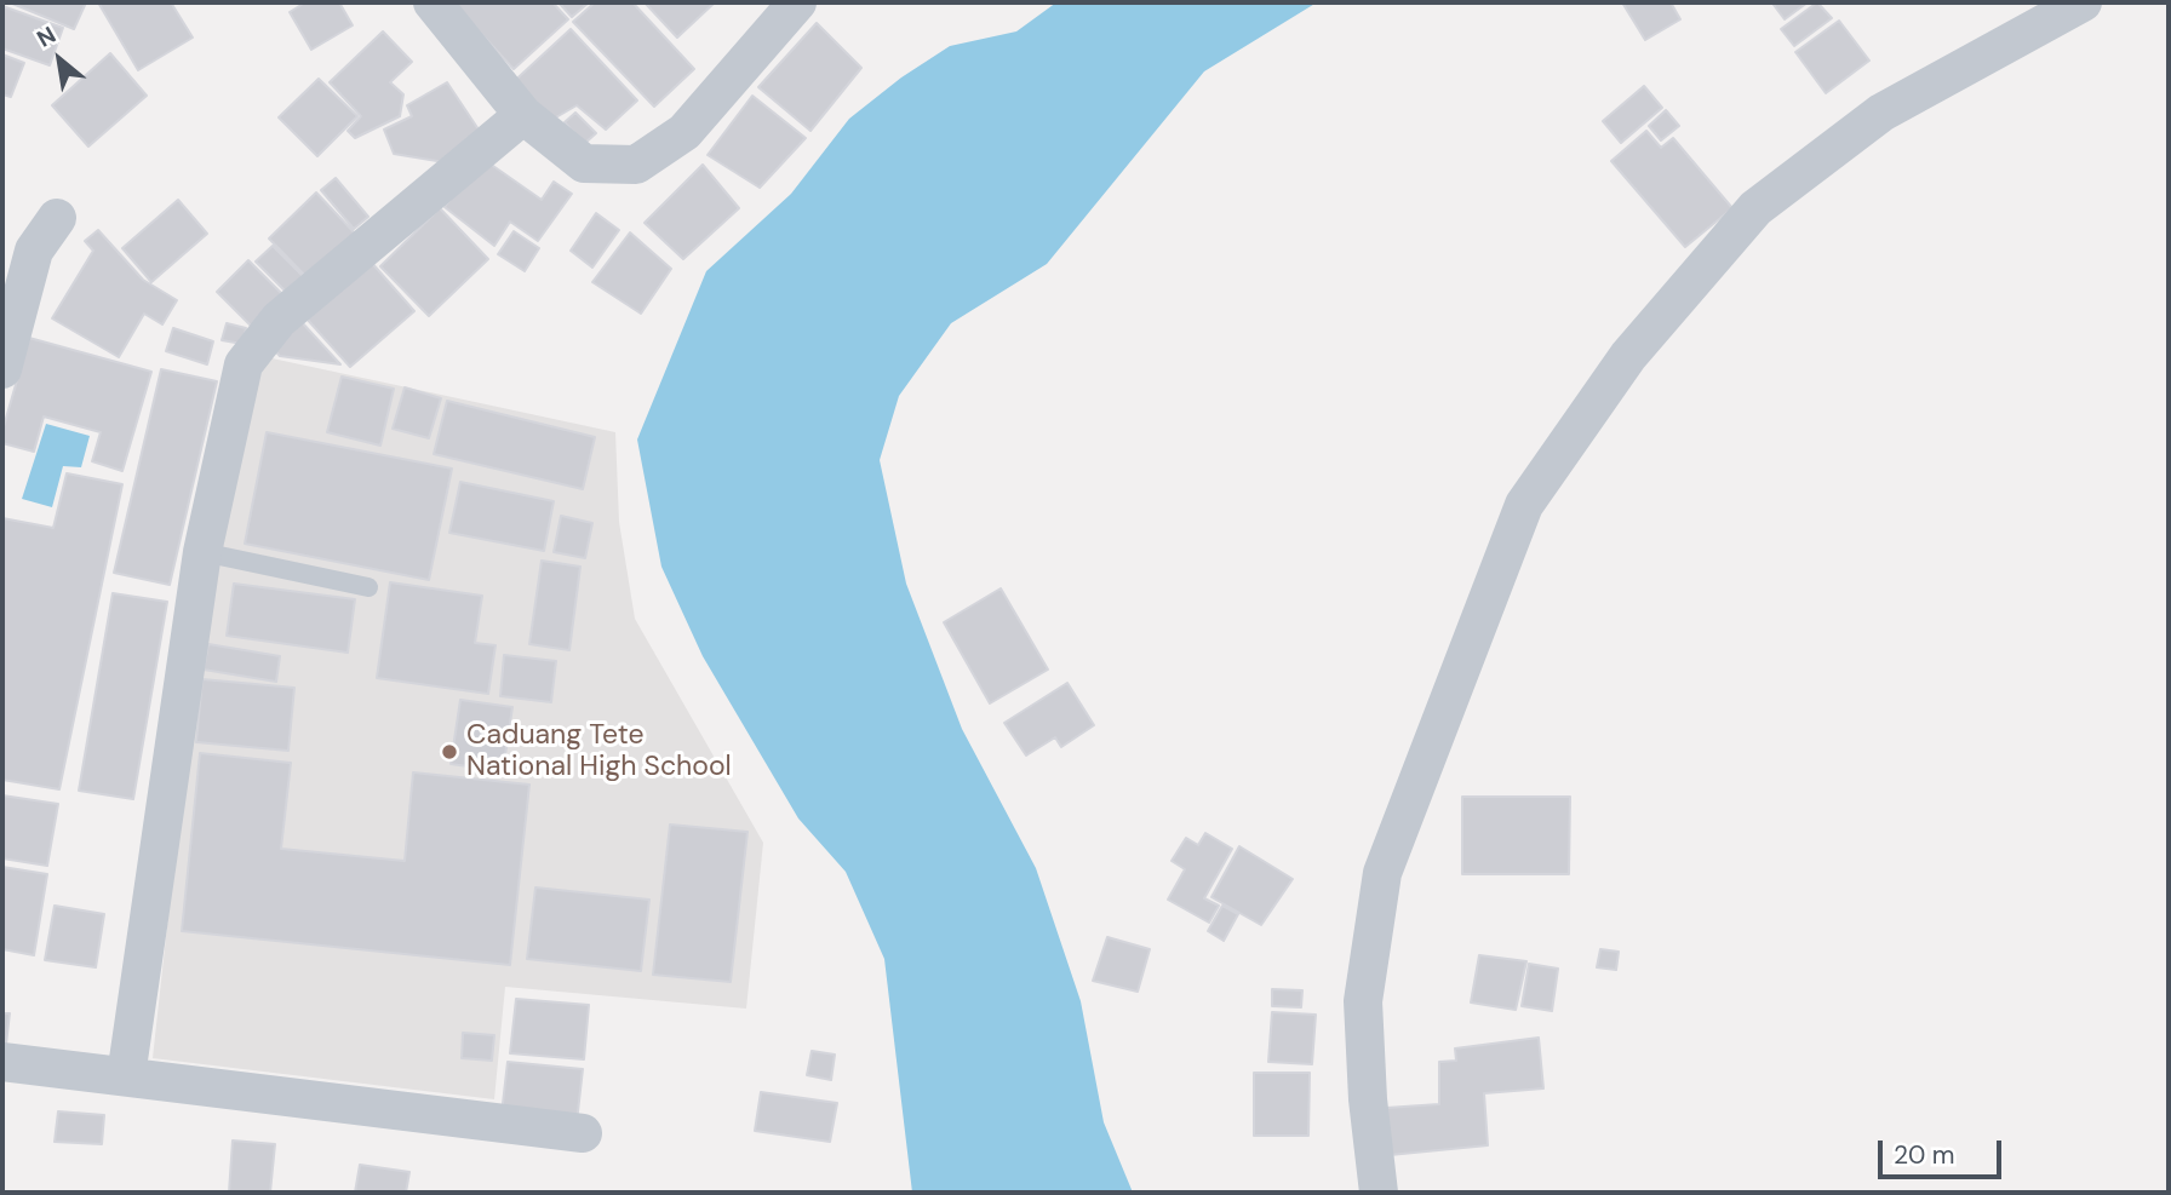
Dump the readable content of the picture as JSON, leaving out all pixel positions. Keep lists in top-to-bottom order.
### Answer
{
  "places": ["Caduang Tete National High School"],
  "scale_bar": "20 m",
  "north": "top left"
}
